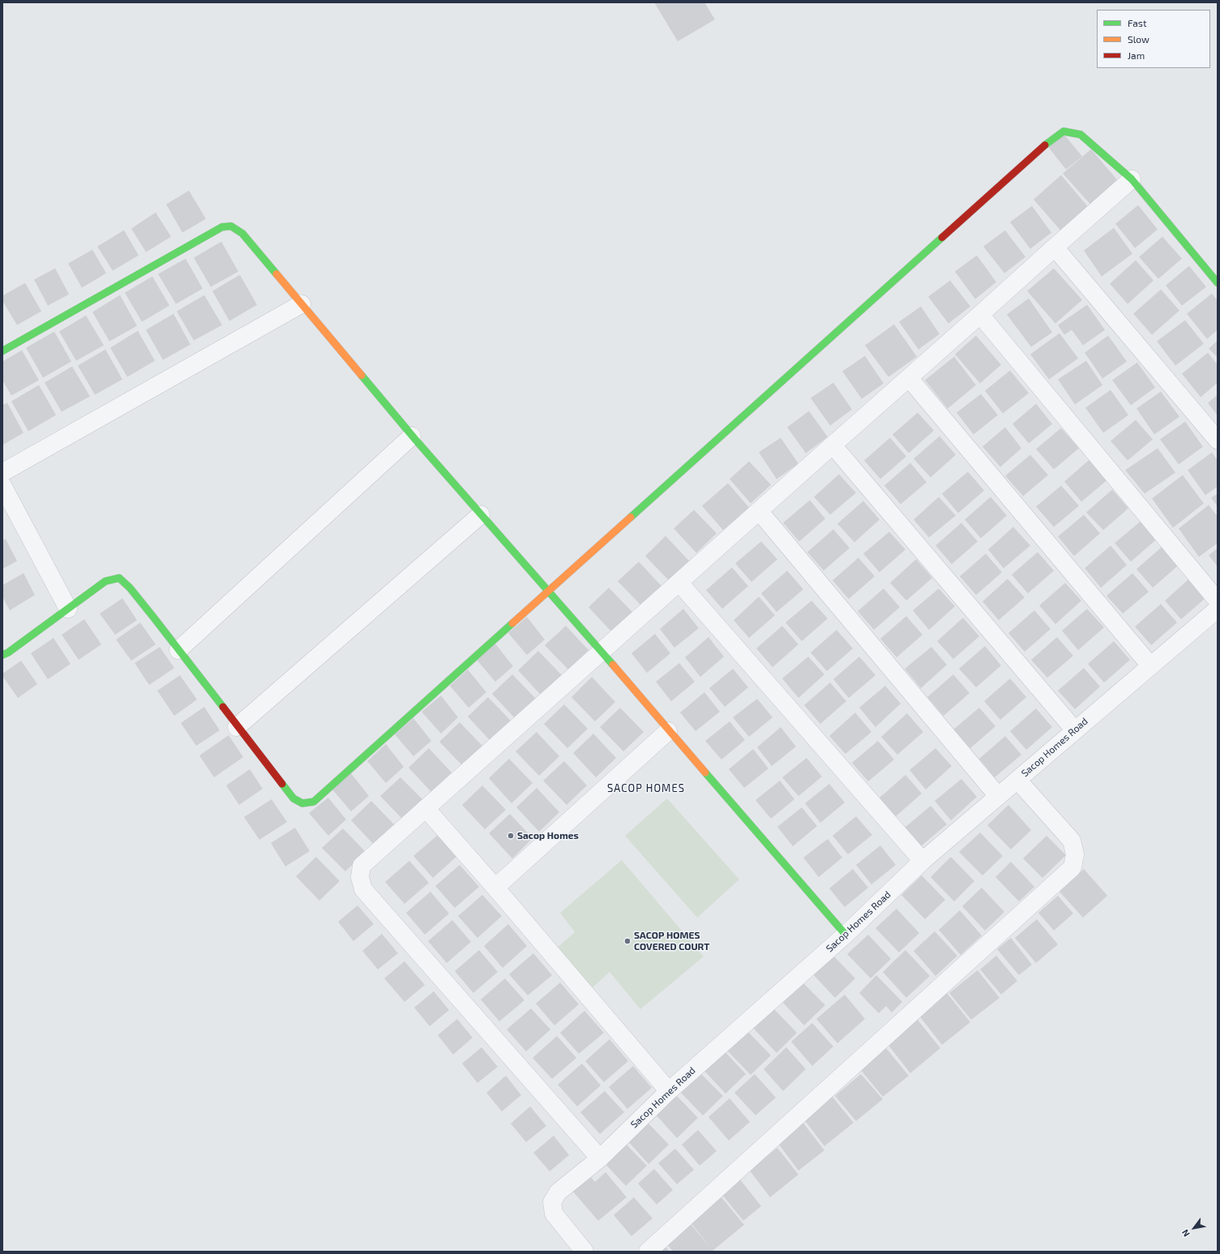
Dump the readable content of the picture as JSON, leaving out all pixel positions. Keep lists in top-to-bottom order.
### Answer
{
  "streets": {
    "street": ["Sacop Homes Road"]
  },
  "districts": ["SACOP HOMES"],
  "places": ["Sacop Homes", "SACOP HOMES COVERED COURT"],
  "legend": ["Fast", "Slow", "Jam"],
  "north": "bottom left"
}
